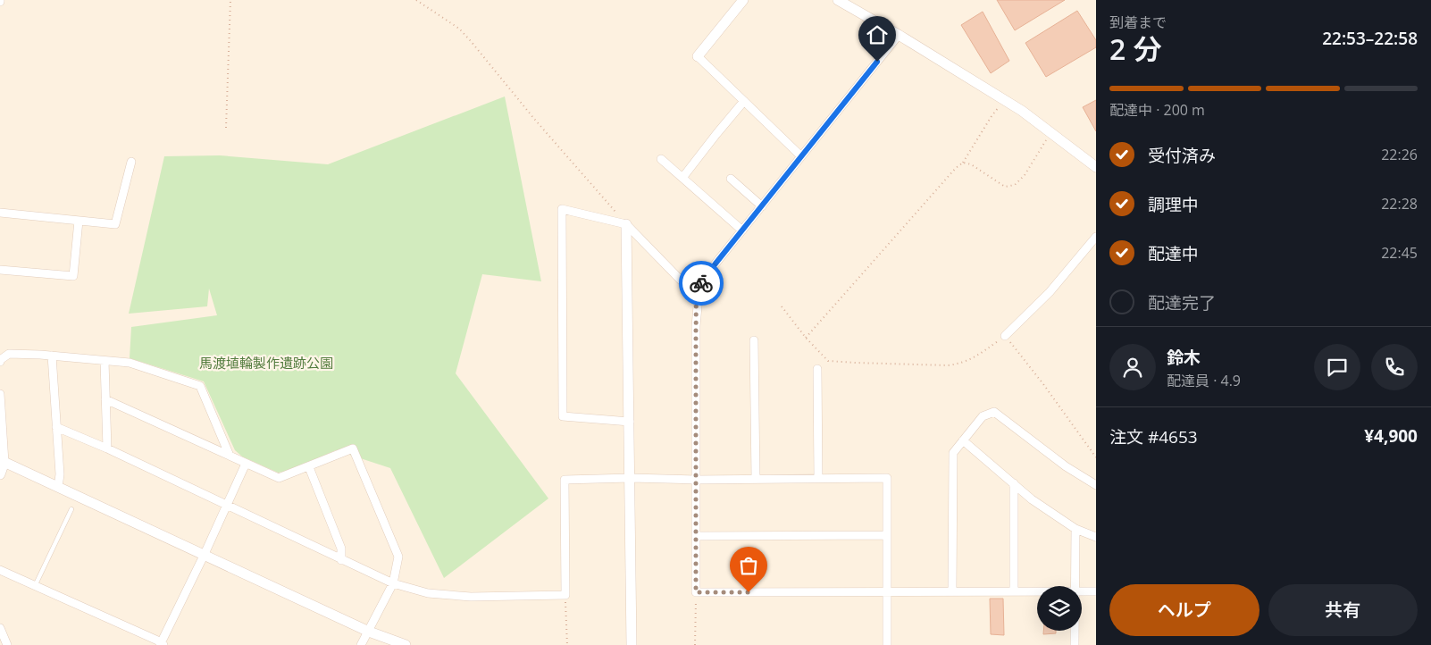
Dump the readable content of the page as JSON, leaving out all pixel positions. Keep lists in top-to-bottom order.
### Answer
{
  "parks": ["馬渡埴輪製作遺跡公園"],
  "page": {
    "heading": ["2 分", "到着まで", "22:53–22:58"],
    "panel": [
      "鈴木",
      "配達員 · 4.9",
      "注文 #4653",
      "¥4,900"
    ],
    "bar": "配達中 · 200 m",
    "list": [
      ["受付済み", "22:26"],
      ["調理中", "22:28"],
      ["配達中", "22:45"],
      "配達完了"
    ],
    "buttons": ["ヘルプ", "共有"]
  }
}
